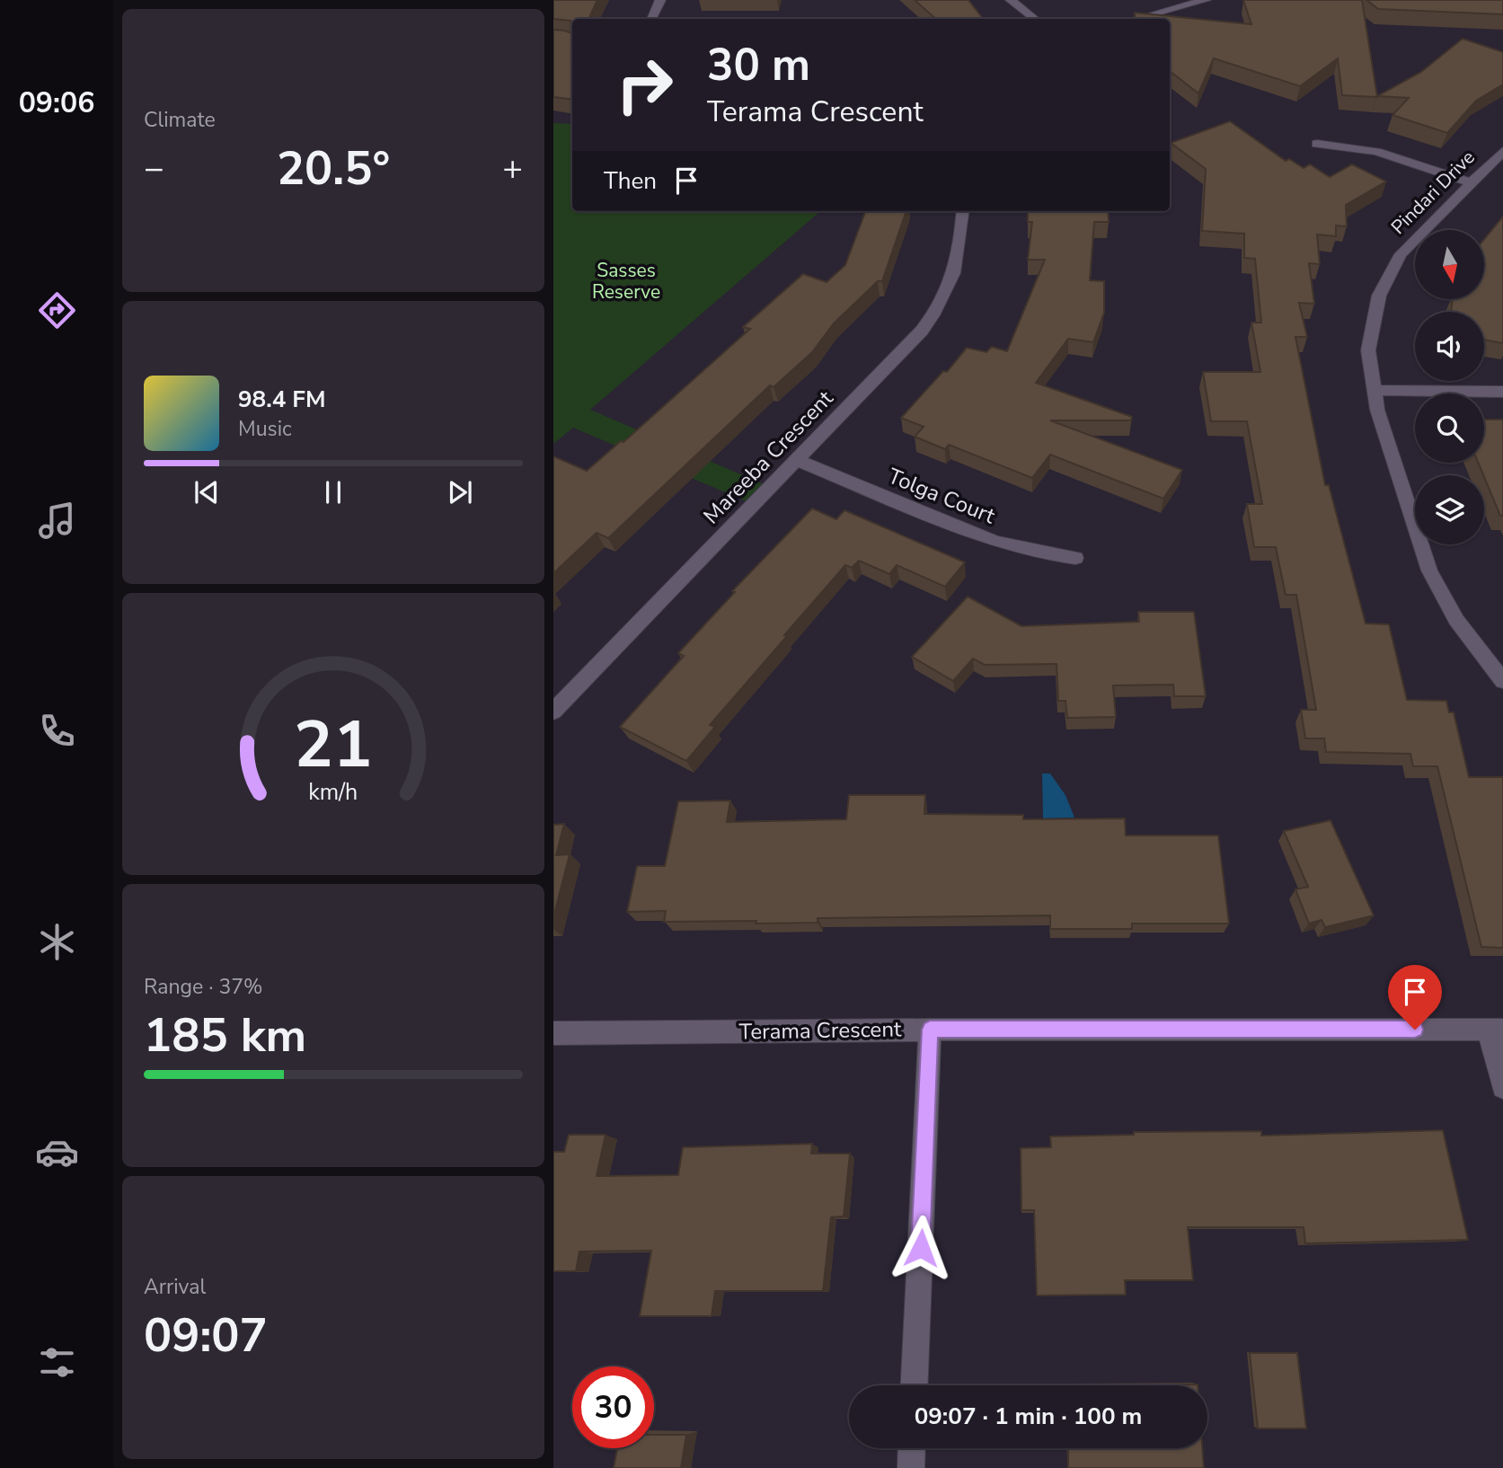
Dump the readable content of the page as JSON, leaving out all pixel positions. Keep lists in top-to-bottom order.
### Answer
{
  "streets": {
    "street": [
      "Pindari Drive",
      "Mareeba Crescent",
      "Tolga Court",
      "Terama Crescent"
    ]
  },
  "crossings": [
    ["Mareeba Crescent", "Tolga Court"]
  ],
  "parks": ["Sasses Reserve"],
  "north": "bottom",
  "page": {
    "tabs": "09:06",
    "tile": [
      "Climate",
      ["Range · 37%", "185 km"],
      ["Arrival", "09:07"]
    ],
    "turn": ["30 m", "Terama Crescent"],
    "heat": ["−", "20.5°", "+"],
    "then": "Then",
    "song": ["98.4 FM", "Music"],
    "limit": "30",
    "trip": "09:07 · 1 min · 100 m",
    "gauge": ["21", "km/h"]
  }
}
